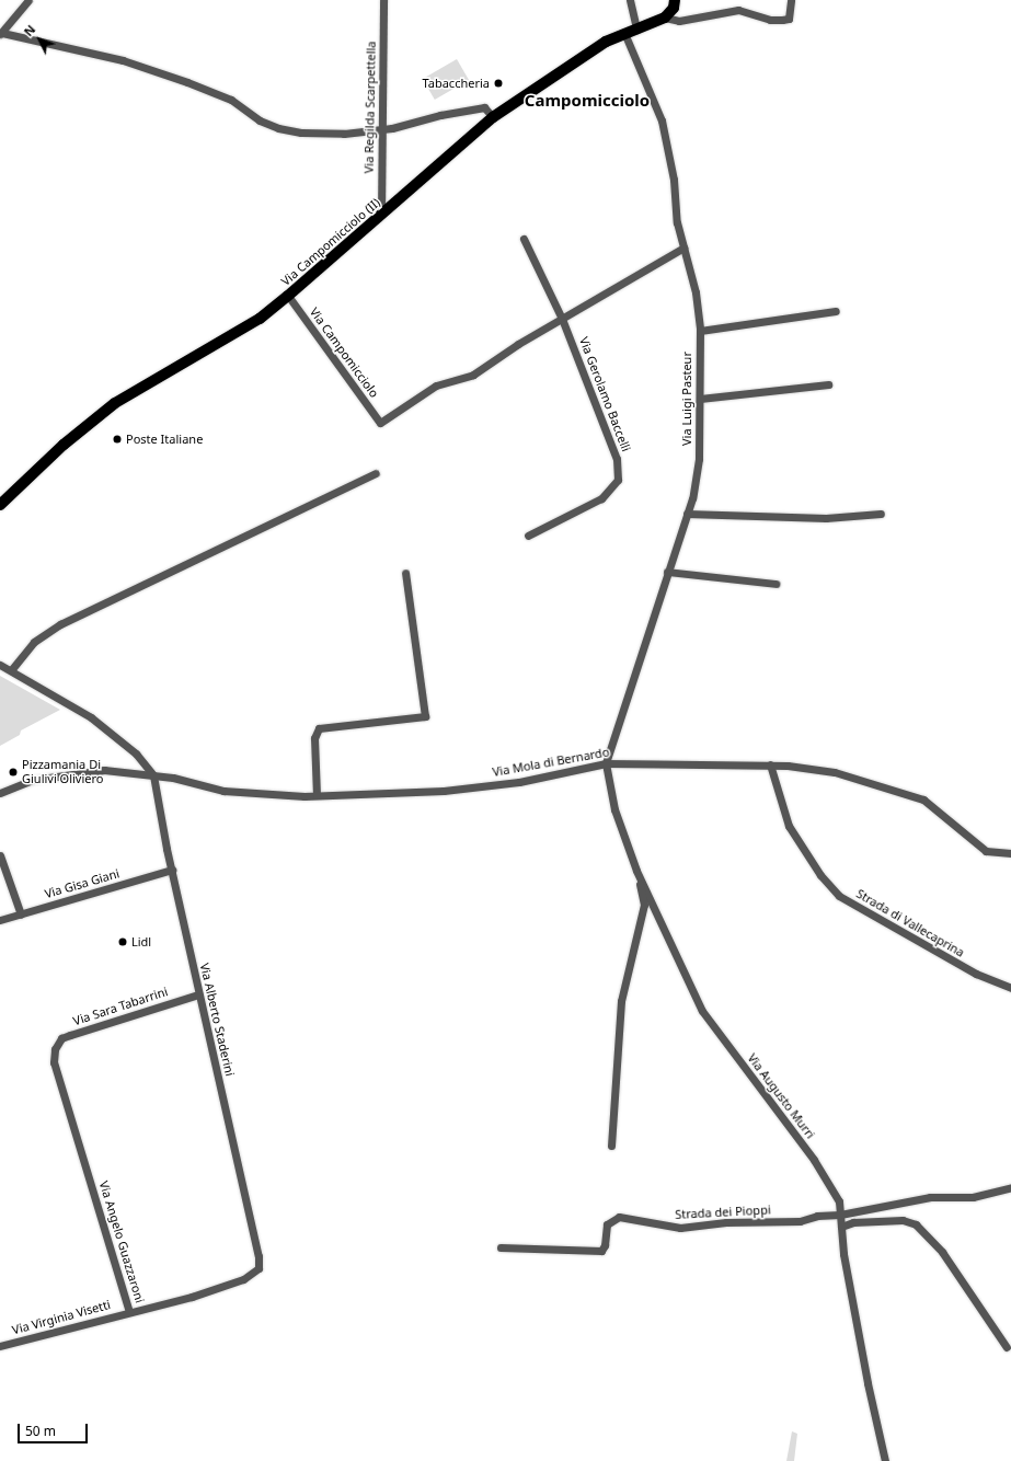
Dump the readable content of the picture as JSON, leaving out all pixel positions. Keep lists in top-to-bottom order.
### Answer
{
  "streets": {
    "main road": ["Via Campomicciolo (II)"],
    "street": [
      "Via Regilda Scarpettella",
      "Via Campomicciolo",
      "Via Gerolamo Baccelli",
      "Via Luigi Pasteur",
      "Via Mola di Bernardo",
      "Via Gisa Giani",
      "Strada di Vallecaprina",
      "Via Sara Tabarrini",
      "Via Alberto Staderini",
      "Via Augusto Murri",
      "Strada dei Pioppi",
      "Via Angelo Guazzaroni",
      "Via Virginia Visetti"
    ]
  },
  "crossings": [
    ["Via Regilda Scarpettella", "Via Campomicciolo (II)"],
    ["Via Campomicciolo (II)", "Via Campomicciolo"],
    ["Via Campomicciolo (II)", "Via Luigi Pasteur"],
    ["Via Campomicciolo", "Via Gerolamo Baccelli"],
    ["Via Luigi Pasteur", "Via Mola di Bernardo"],
    ["Via Luigi Pasteur", "Via Augusto Murri"],
    ["Via Mola di Bernardo", "Strada di Vallecaprina"],
    ["Via Mola di Bernardo", "Via Alberto Staderini"],
    ["Via Mola di Bernardo", "Via Augusto Murri"],
    ["Via Gisa Giani", "Via Alberto Staderini"],
    ["Via Sara Tabarrini", "Via Alberto Staderini"],
    ["Via Sara Tabarrini", "Via Angelo Guazzaroni"],
    ["Via Alberto Staderini", "Via Angelo Guazzaroni"],
    ["Via Augusto Murri", "Strada dei Pioppi"],
    ["Via Angelo Guazzaroni", "Via Virginia Visetti"]
  ],
  "districts": ["Campomicciolo"],
  "places": [
    "Tabaccheria",
    "Poste Italiane",
    "Pizzamania Di Giulivi Oliviero",
    "Lidl"
  ],
  "scale_bar": "50 m",
  "north": "top left"
}
